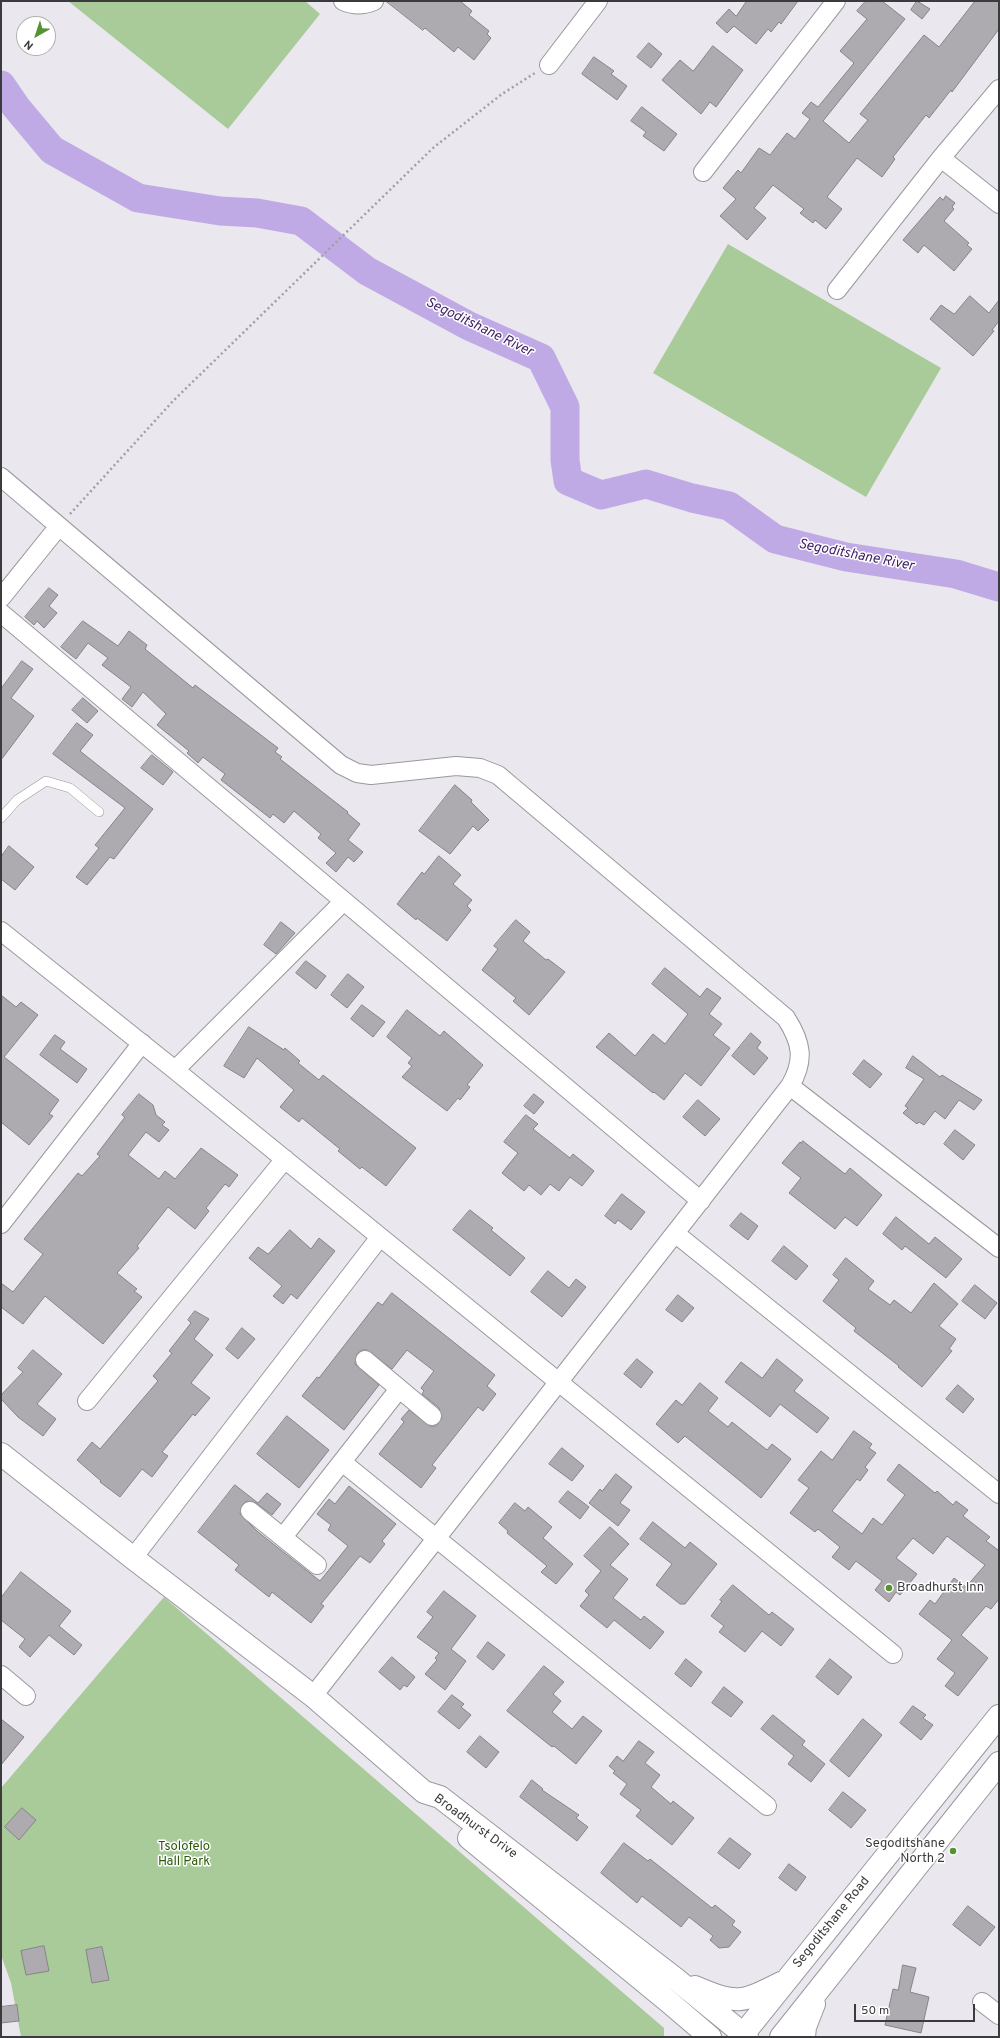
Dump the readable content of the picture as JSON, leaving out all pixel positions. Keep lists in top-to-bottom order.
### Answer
{
  "streets": {
    "street": ["Broadhurst Drive", "Segoditshane Road"]
  },
  "crossings": [
    ["Broadhurst Drive", "Segoditshane Road"]
  ],
  "water": ["Segoditshane River"],
  "parks": ["Tsolofelo Hall Park"],
  "places": ["Broadhurst Inn", "Segoditshane North 2"],
  "scale_bar": "50 m",
  "north": "bottom left"
}
